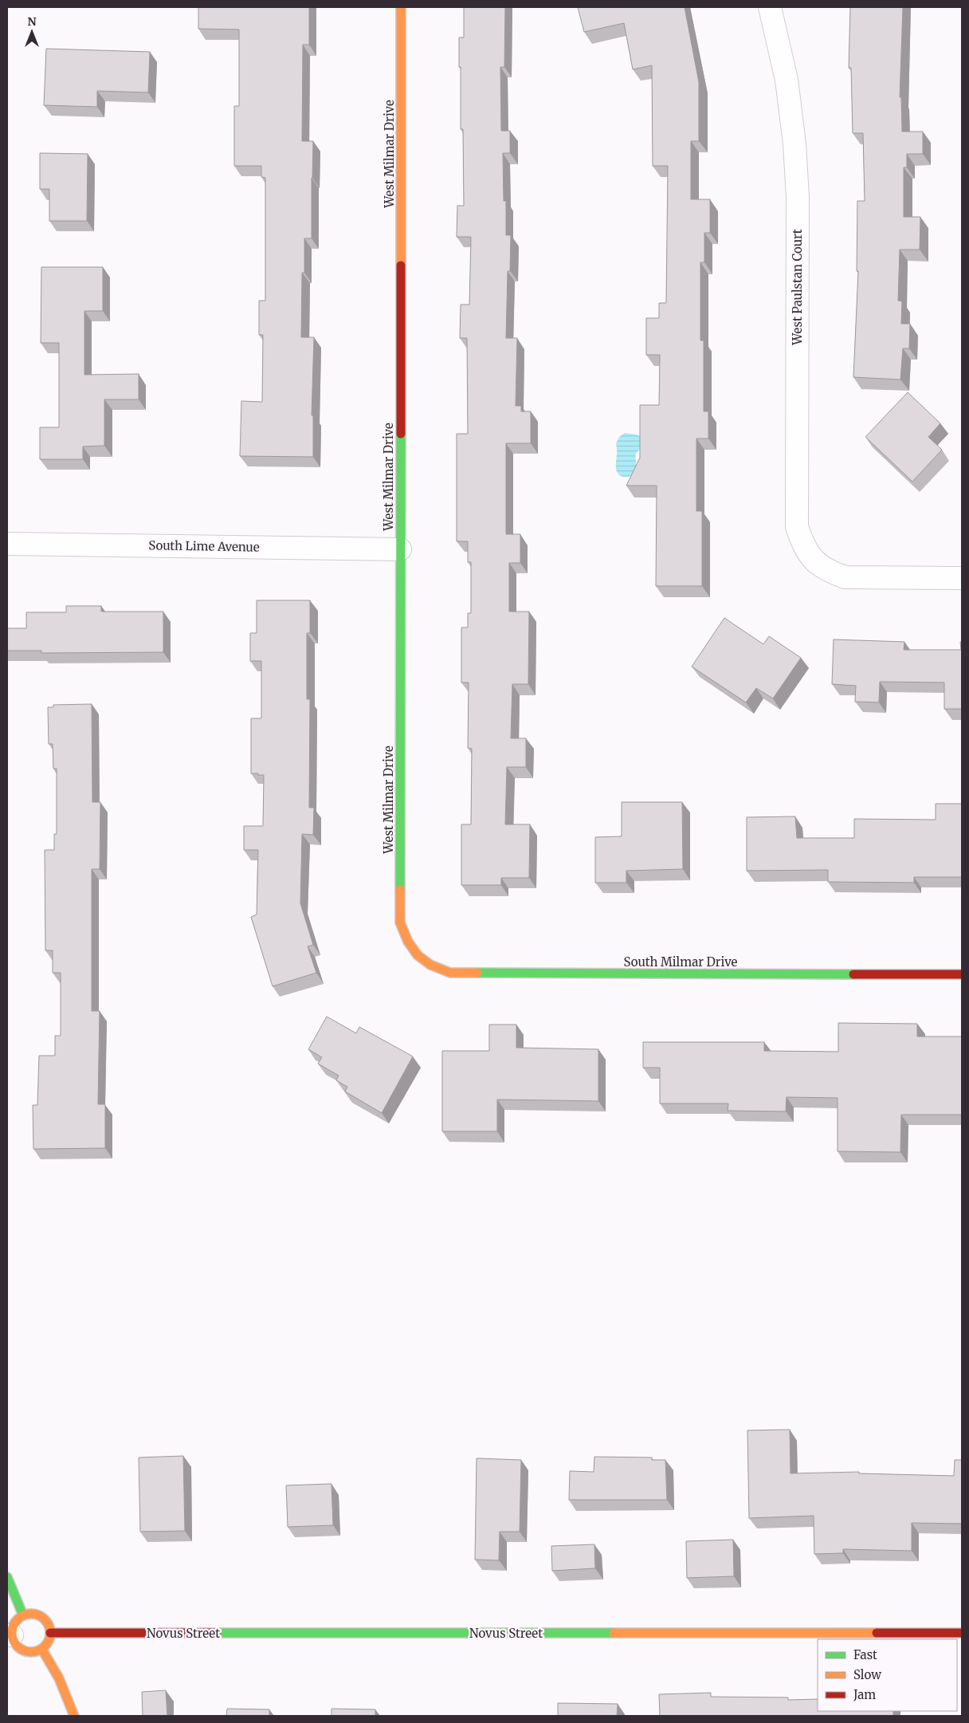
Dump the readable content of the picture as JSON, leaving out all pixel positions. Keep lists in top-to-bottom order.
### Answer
{
  "streets": {
    "street": [
      "West Milmar Drive",
      "West Paulstan Court",
      "South Lime Avenue",
      "South Milmar Drive",
      "Novus Street"
    ]
  },
  "crossings": [
    ["West Milmar Drive", "South Lime Avenue"],
    ["West Milmar Drive", "South Milmar Drive"]
  ],
  "legend": ["Fast", "Slow", "Jam"],
  "north": "top"
}
